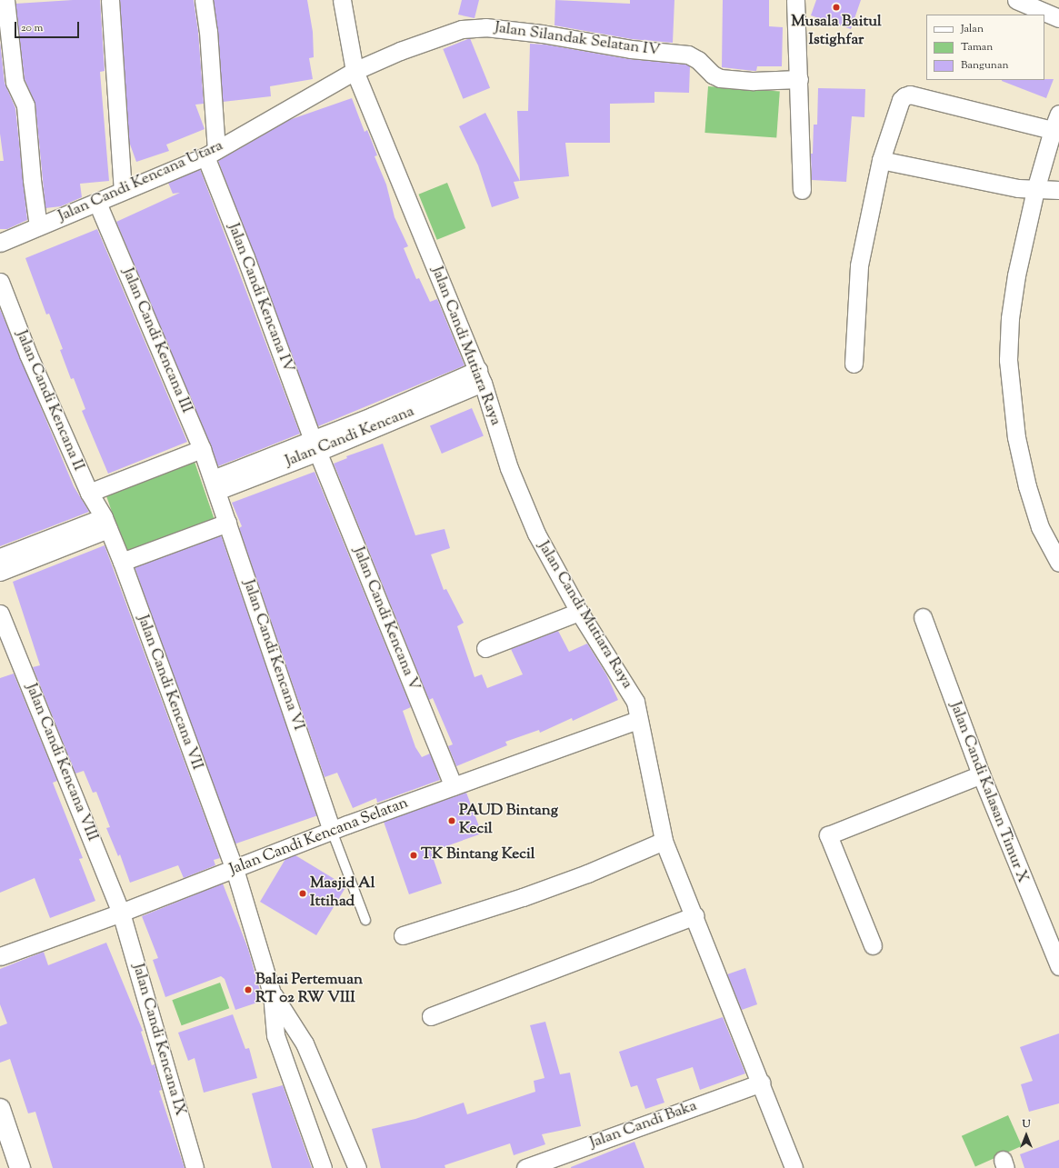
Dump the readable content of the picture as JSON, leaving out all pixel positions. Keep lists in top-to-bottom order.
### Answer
{
  "streets": {
    "street": [
      "Jalan Silandak Selatan IV",
      "Jalan Candi Kencana Utara",
      "Jalan Candi Kencana IV",
      "Jalan Candi Kencana III",
      "Jalan Candi Mutiara Raya",
      "Jalan Candi Kencana II",
      "Jalan Candi Kencana",
      "Jalan Candi Kencana V",
      "Jalan Candi Kencana VI",
      "Jalan Candi Kencana VII",
      "Jalan Candi Kencana VIII",
      "Jalan Candi Kalasan Timur X",
      "Jalan Candi Kencana Selatan",
      "Jalan Candi Kencana IX",
      "Jalan Candi Baka"
    ]
  },
  "crossings": [
    ["Jalan Silandak Selatan IV", "Jalan Candi Kencana Utara"],
    ["Jalan Silandak Selatan IV", "Jalan Candi Mutiara Raya"],
    ["Jalan Candi Kencana Utara", "Jalan Candi Kencana IV"],
    ["Jalan Candi Kencana Utara", "Jalan Candi Kencana III"],
    ["Jalan Candi Kencana Utara", "Jalan Candi Mutiara Raya"],
    ["Jalan Candi Kencana IV", "Jalan Candi Kencana"],
    ["Jalan Candi Kencana IV", "Jalan Candi Kencana V"],
    ["Jalan Candi Kencana III", "Jalan Candi Kencana"],
    ["Jalan Candi Kencana III", "Jalan Candi Kencana VI"],
    ["Jalan Candi Mutiara Raya", "Jalan Candi Kencana"],
    ["Jalan Candi Mutiara Raya", "Jalan Candi Kencana Selatan"],
    ["Jalan Candi Mutiara Raya", "Jalan Candi Baka"],
    ["Jalan Candi Kencana II", "Jalan Candi Kencana VII"],
    ["Jalan Candi Kencana", "Jalan Candi Kencana V"],
    ["Jalan Candi Kencana", "Jalan Candi Kencana VI"],
    ["Jalan Candi Kencana V", "Jalan Candi Kencana Selatan"],
    ["Jalan Candi Kencana VI", "Jalan Candi Kencana Selatan"],
    ["Jalan Candi Kencana VII", "Jalan Candi Kencana Selatan"],
    ["Jalan Candi Kencana VIII", "Jalan Candi Kencana Selatan"],
    ["Jalan Candi Kencana VIII", "Jalan Candi Kencana IX"],
    ["Jalan Candi Kencana Selatan", "Jalan Candi Kencana IX"]
  ],
  "places": [
    "Musala Baitul Istighfar",
    "PAUD Bintang Kecil",
    "TK Bintang Kecil",
    "Masjid Al Ittihad",
    "Balai Pertemuan RT 02 RW VIII"
  ],
  "legend": ["Jalan", "Taman", "Bangunan"],
  "scale_bar": "20 m",
  "north": "top"
}
